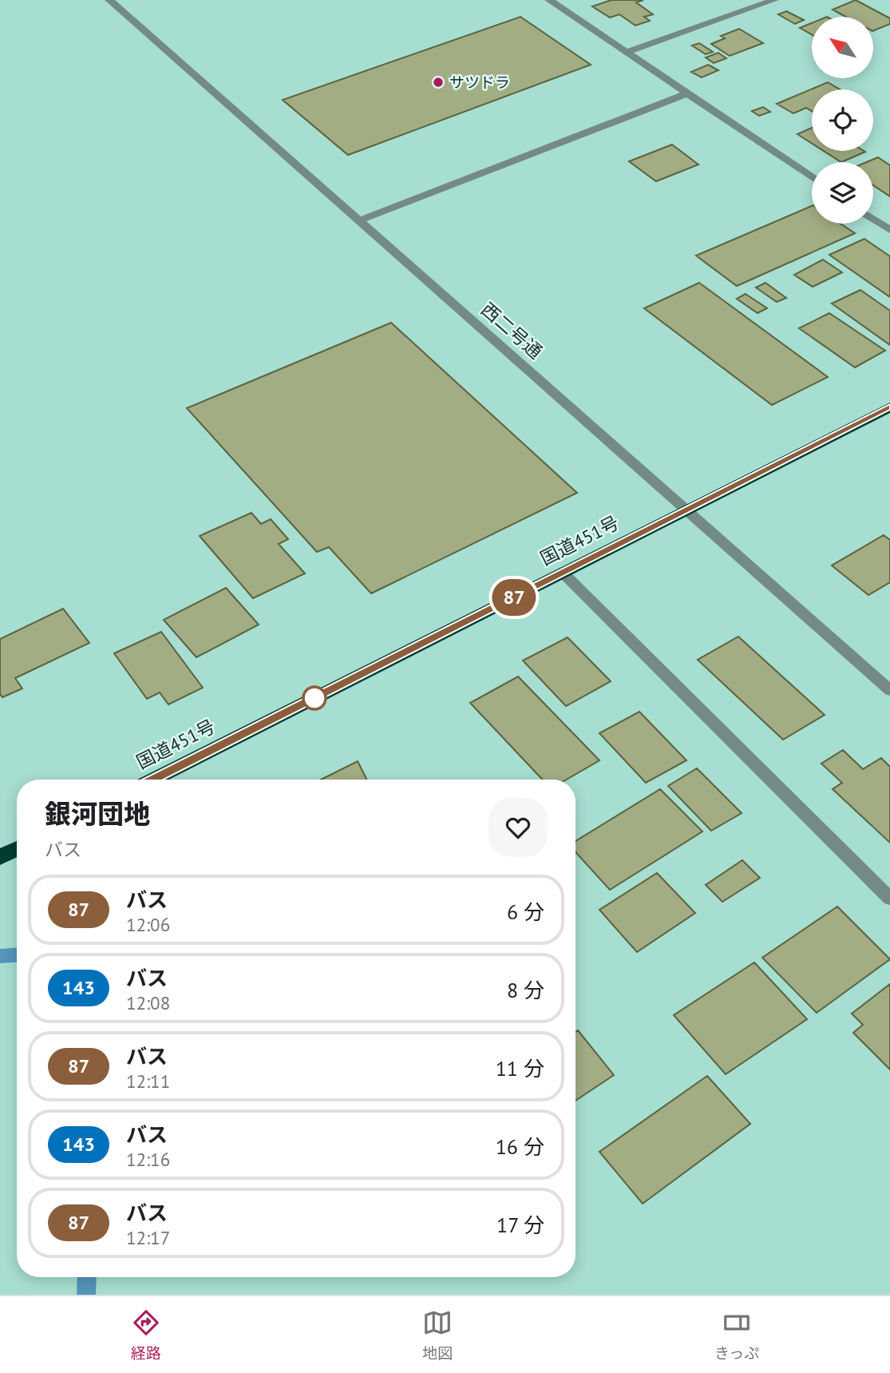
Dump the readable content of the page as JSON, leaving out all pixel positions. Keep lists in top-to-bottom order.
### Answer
{
  "streets": {
    "highway": ["国道451号"],
    "street": ["西二号通"]
  },
  "crossings": [
    ["西二号通", "国道451号"]
  ],
  "places": ["サツドラ"],
  "lines": ["bus line 87"],
  "north": "top left",
  "page": {
    "on_map": "87",
    "heading": ["銀河団地", "バス"],
    "list": [
      {
        "mark": "87",
        "name": "バス",
        "note": "12:06",
        "value": "6 分"
      },
      {
        "mark": "143",
        "name": "バス",
        "note": "12:08",
        "value": "8 分"
      },
      {
        "mark": "87",
        "name": "バス",
        "note": "12:11",
        "value": "11 分"
      },
      {
        "mark": "143",
        "name": "バス",
        "note": "12:16",
        "value": "16 分"
      },
      {
        "mark": "87",
        "name": "バス",
        "note": "12:17",
        "value": "17 分"
      }
    ],
    "tabs": ["経路", "地図", "きっぷ"]
  }
}
